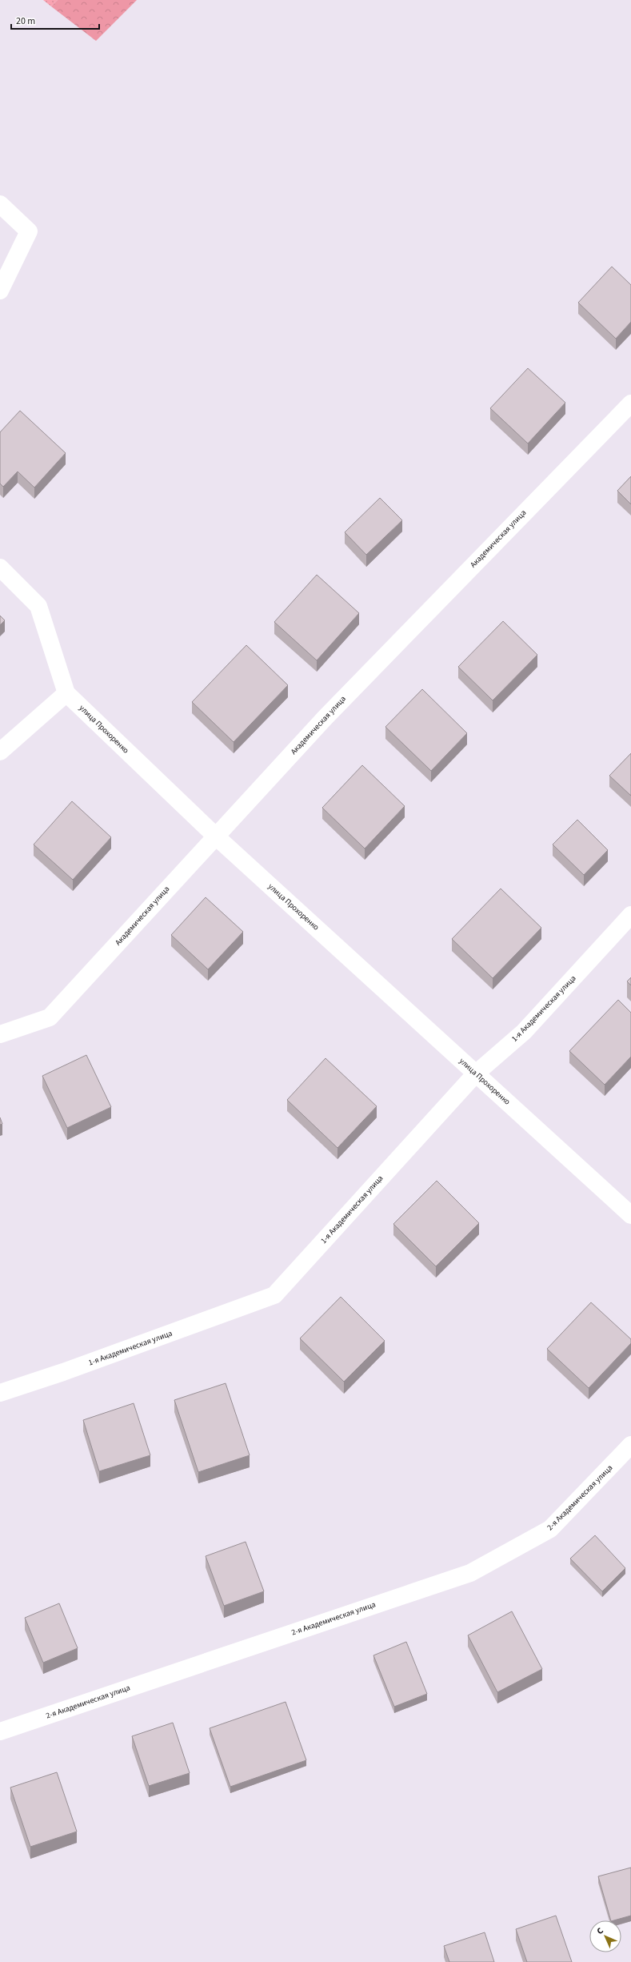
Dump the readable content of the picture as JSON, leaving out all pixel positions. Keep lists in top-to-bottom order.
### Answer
{
  "streets": {
    "street": [
      "Академическая улица",
      "улица Прохоренко",
      "1-я Академическая улица",
      "2-я Академическая улица"
    ]
  },
  "crossings": [
    ["Академическая улица", "улица Прохоренко"],
    ["улица Прохоренко", "1-я Академическая улица"]
  ],
  "scale_bar": "20 m",
  "north": "top left"
}
